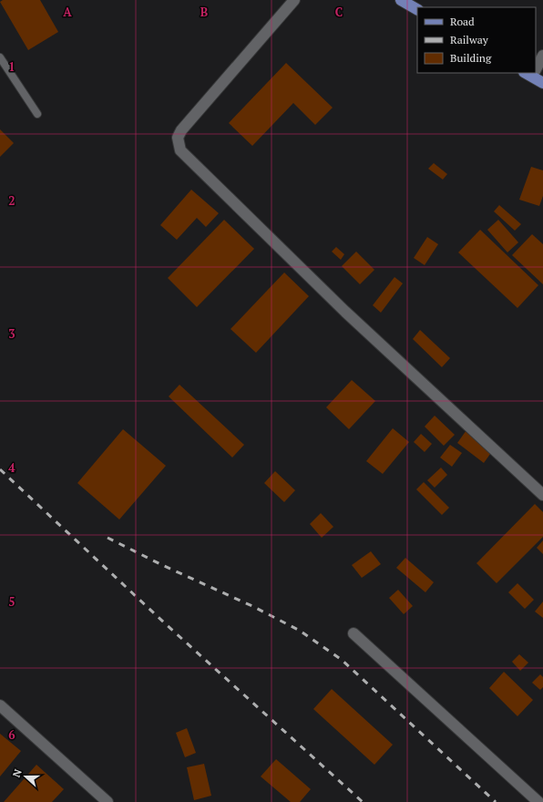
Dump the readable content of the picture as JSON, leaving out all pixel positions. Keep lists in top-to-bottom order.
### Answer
{
  "legend": ["Road", "Railway", "Building"],
  "north": "left",
  "grid": {
    "columns": ["A", "B", "C"],
    "rows": [
      "1",
      "2",
      "3",
      "4",
      "5",
      "6"
    ]
  }
}
